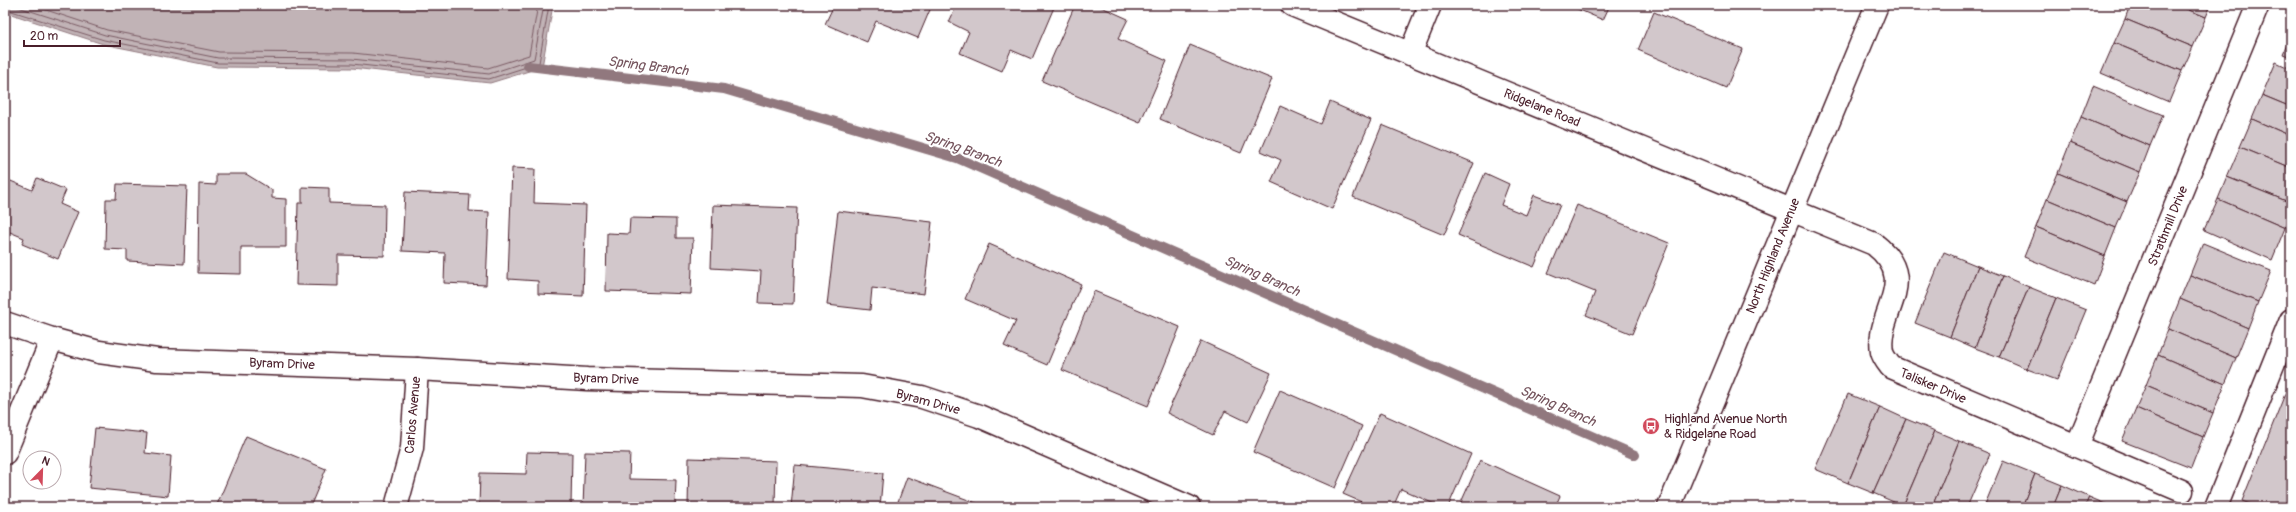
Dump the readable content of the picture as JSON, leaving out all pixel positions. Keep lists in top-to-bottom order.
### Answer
{
  "streets": {
    "street": [
      "Ridgelane Road",
      "Strathmill Drive",
      "North Highland Avenue",
      "Byram Drive",
      "Talisker Drive",
      "Carlos Avenue"
    ]
  },
  "crossings": [
    ["Ridgelane Road", "North Highland Avenue"],
    ["Ridgelane Road", "Talisker Drive"],
    ["Strathmill Drive", "Talisker Drive"],
    ["North Highland Avenue", "Talisker Drive"],
    ["Byram Drive", "Carlos Avenue"]
  ],
  "water": ["Spring Branch"],
  "places": {
    "bus stop": ["Highland Avenue North & Ridgelane Road"]
  },
  "scale_bar": "20 m",
  "north": "top right"
}
